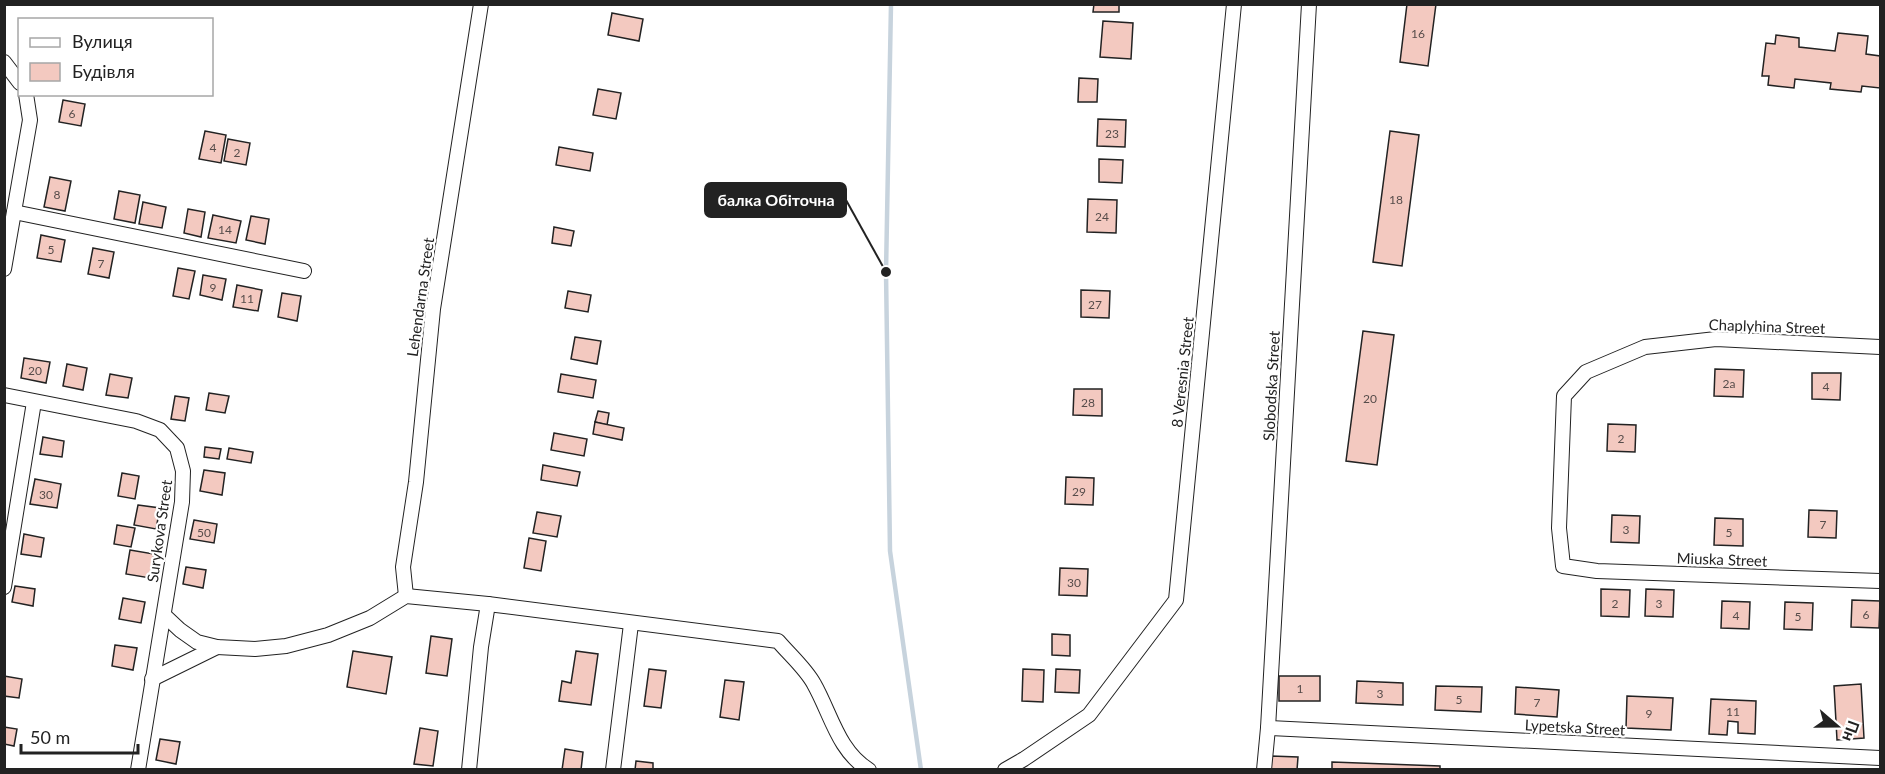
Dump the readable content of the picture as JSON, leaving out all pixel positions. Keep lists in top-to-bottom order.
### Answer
{
  "streets": {
    "street": [
      "Lehendarna Street",
      "Chaplyhina Street",
      "8 Veresnia Street",
      "Slobodska Street",
      "Surykova Street",
      "Miuska Street",
      "Lypetska Street"
    ]
  },
  "crossings": [
    ["Chaplyhina Street", "Miuska Street"],
    ["Slobodska Street", "Lypetska Street"]
  ],
  "places": ["балка Обіточна"],
  "house_numbers": [
    "16",
    "6",
    "23",
    "4",
    "2",
    "8",
    "18",
    "24",
    "14",
    "5",
    "7",
    "9",
    "11",
    "27",
    "20",
    "2а",
    "4",
    "20",
    "28",
    "2",
    "29",
    "30",
    "7",
    "3",
    "50",
    "5",
    "30",
    "2",
    "3",
    "6",
    "4",
    "5",
    "1",
    "3",
    "5",
    "7",
    "11",
    "9"
  ],
  "legend": ["Вулиця", "Будівля"],
  "scale_bar": "50 m",
  "north": "right"
}
